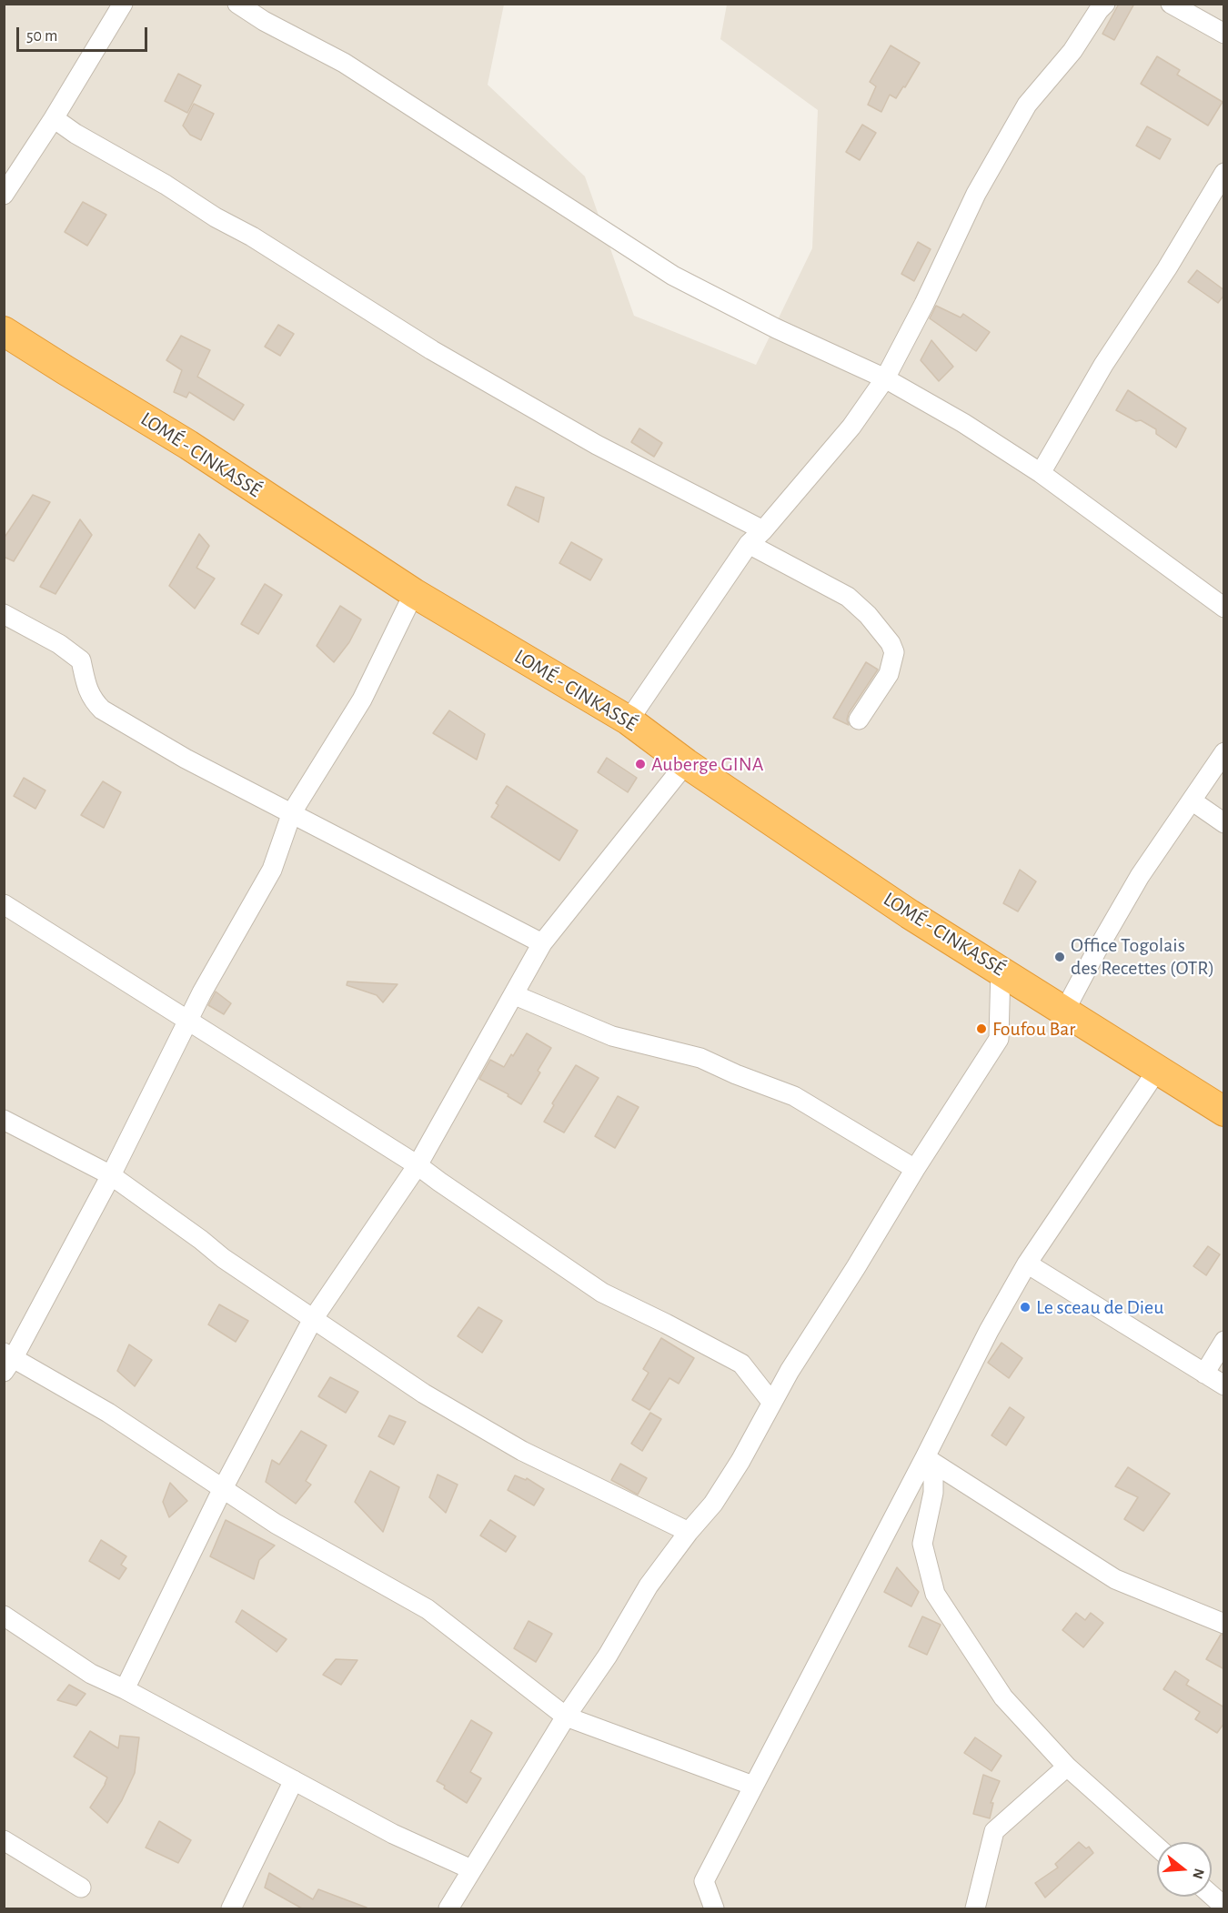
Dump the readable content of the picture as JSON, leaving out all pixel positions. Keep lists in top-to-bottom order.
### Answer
{
  "streets": {
    "highway": ["LOMÉ - CINKASSÉ"]
  },
  "places": [
    "Auberge GINA",
    "Office Togolais des Recettes (OTR)",
    "Foufou Bar",
    "Le sceau de Dieu"
  ],
  "scale_bar": "50 m",
  "north": "right"
}
